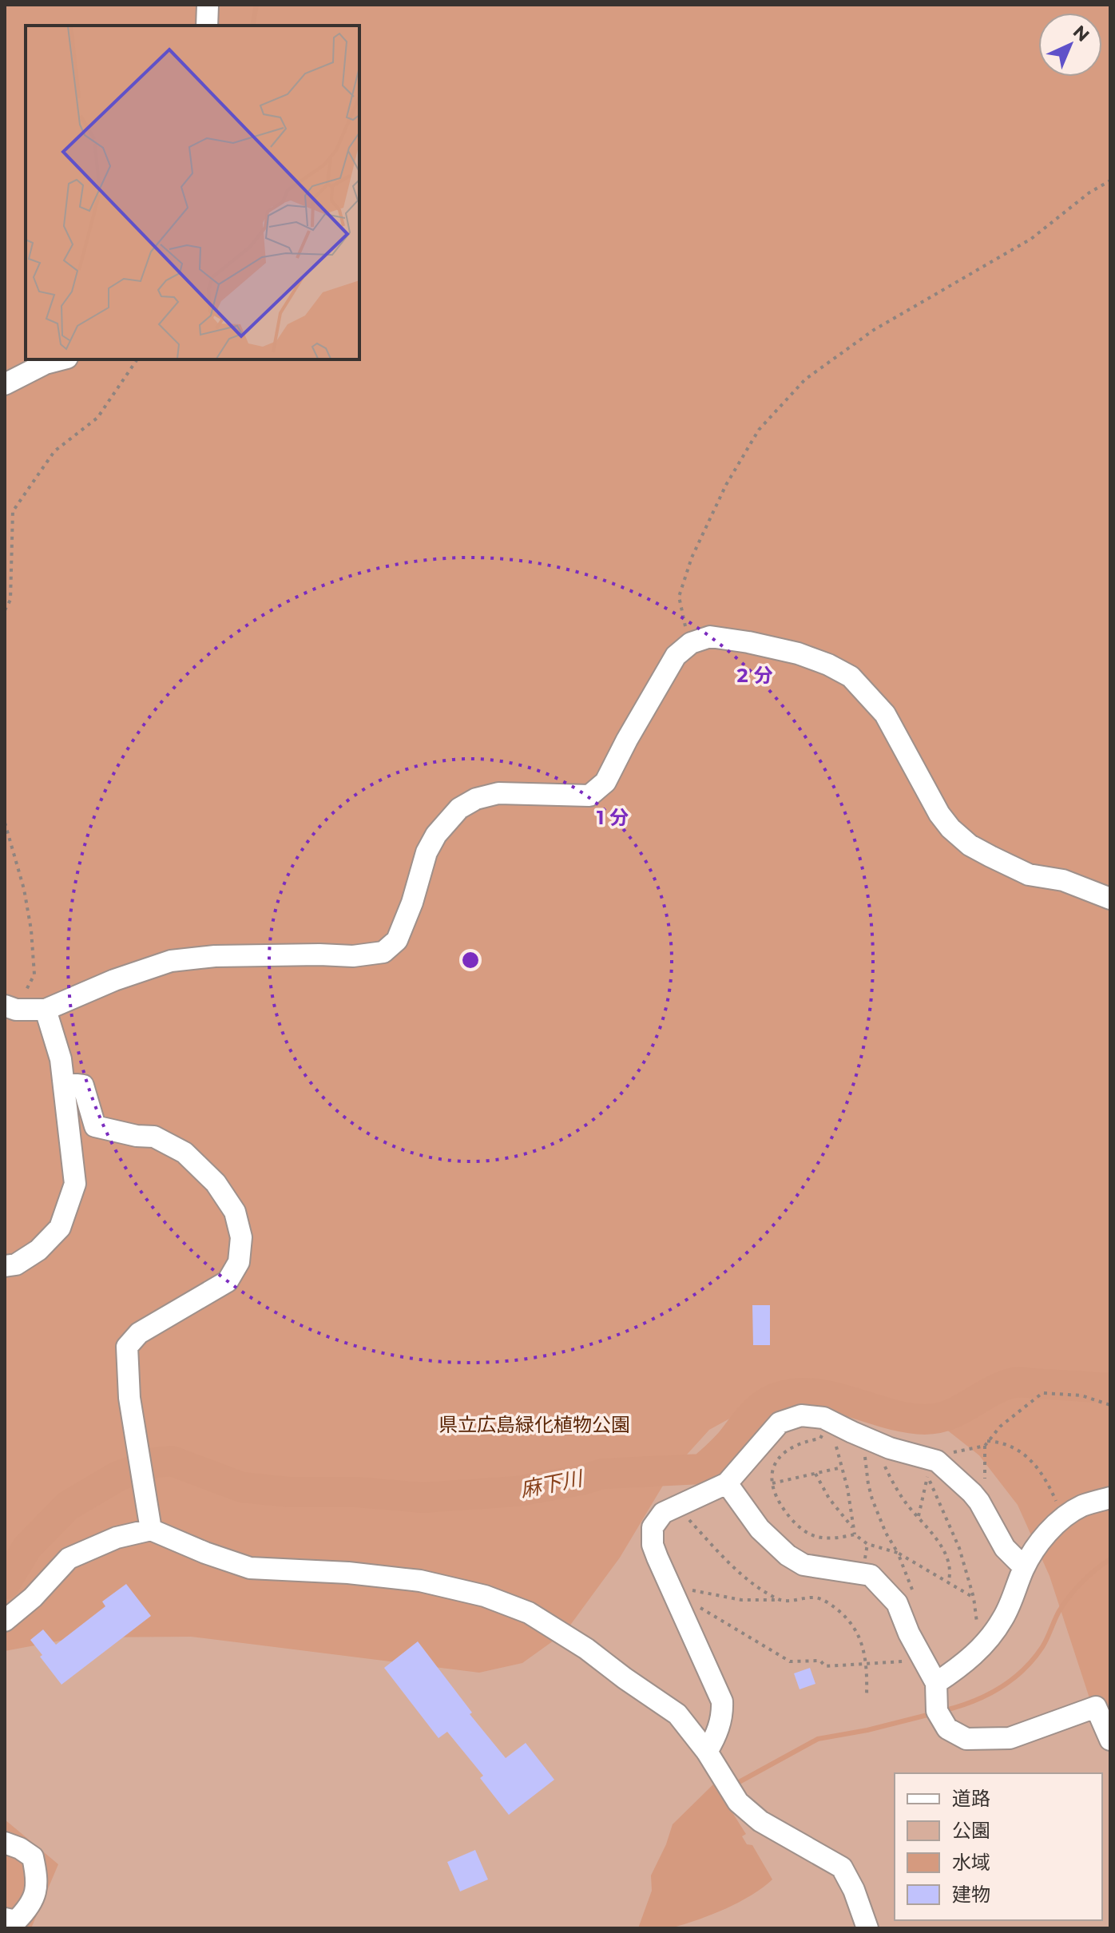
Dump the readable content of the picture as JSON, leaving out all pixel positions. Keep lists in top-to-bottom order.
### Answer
{
  "water": ["麻下川"],
  "parks": ["県立広島緑化植物公園"],
  "legend": [
    "道路",
    "公園",
    "水域",
    "建物"
  ],
  "north": "top right",
  "rings": ["2 分", "1 分"]
}
